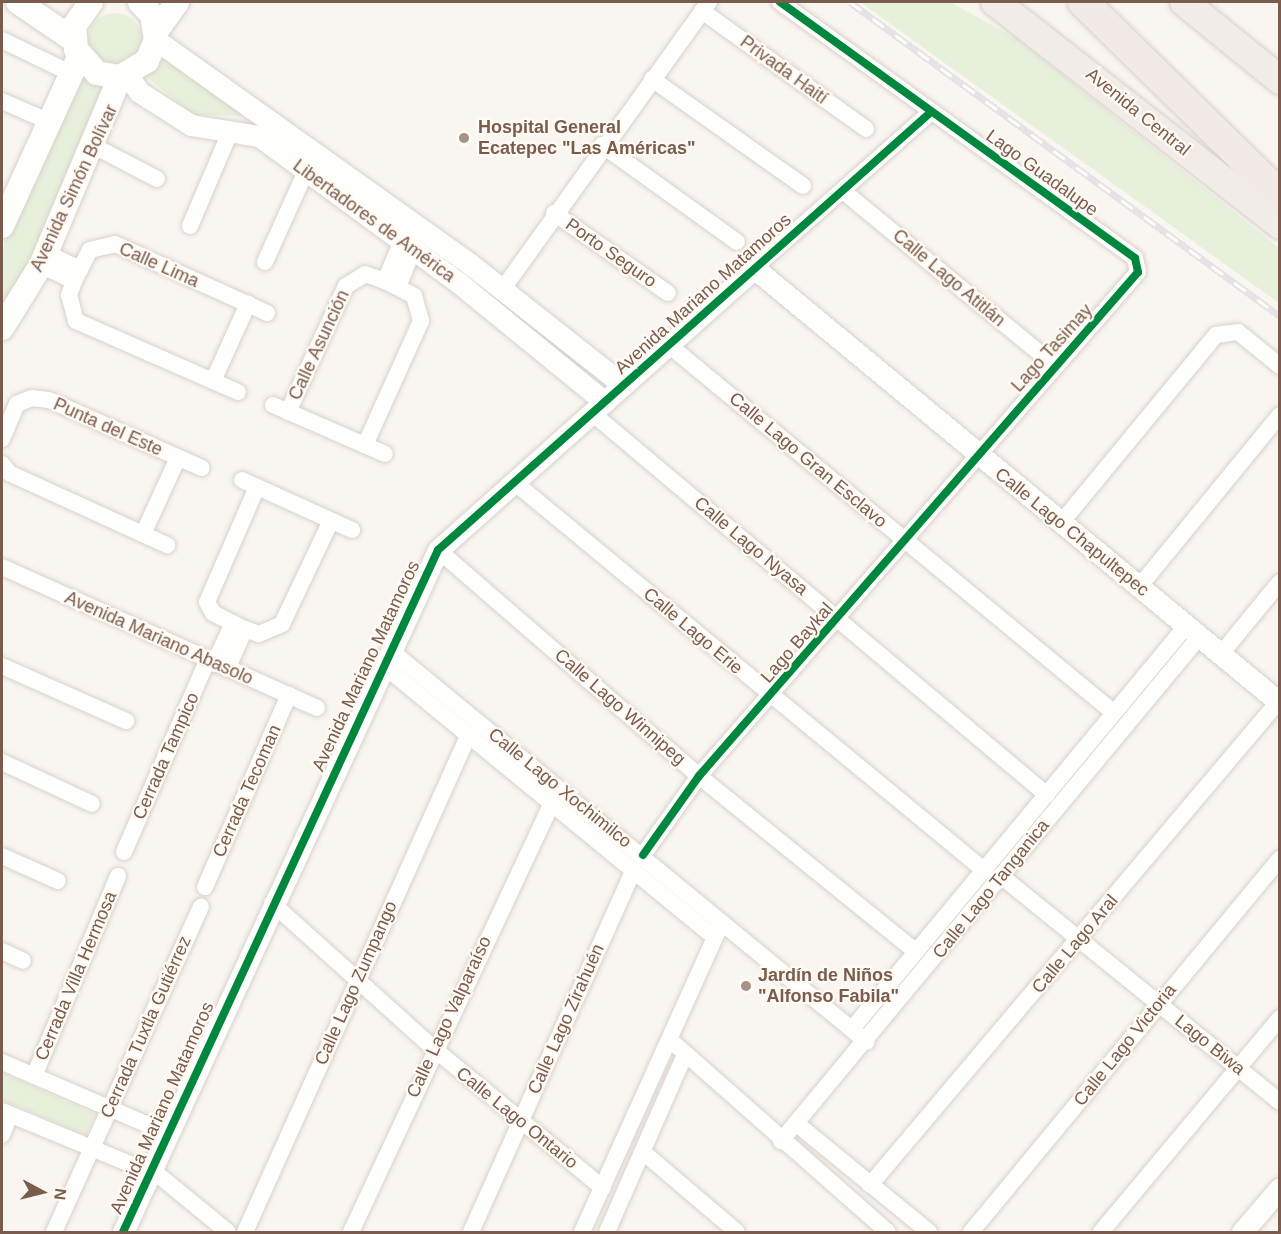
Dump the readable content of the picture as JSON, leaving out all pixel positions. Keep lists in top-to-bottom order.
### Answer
{
  "streets": {
    "highway": ["Avenida Central"],
    "main road": ["Avenida Simón Bolívar"],
    "street": [
      "Privada Haití",
      "Lago Guadalupe",
      "Libertadores de América",
      "Porto Seguro",
      "Calle Lima",
      "Calle Lago Atitlán",
      "Avenida Mariano Matamoros",
      "Calle Asunción",
      "Lago Tasimay",
      "Punta del Este",
      "Calle Lago Gran Esclavo",
      "Calle Lago Chapultepec",
      "Calle Lago Nyasa",
      "Calle Lago Erie",
      "Avenida Mariano Abasolo",
      "Lago Baykal",
      "Calle Lago Winnipeg",
      "Cerrada Tampico",
      "Calle Lago Xochimilco",
      "Cerrada Tecoman",
      "Calle Lago Tanganica",
      "Calle Lago Aral",
      "Cerrada Villa Hermosa",
      "Calle Lago Zumpango",
      "Calle Lago Valparaíso",
      "Calle Lago Zirahuén",
      "Cerrada Tuxtla Gutiérrez",
      "Calle Lago Victoria",
      "Lago Biwa",
      "Calle Lago Ontario"
    ]
  },
  "crossings": [
    ["Lago Guadalupe", "Avenida Mariano Matamoros"],
    ["Lago Guadalupe", "Lago Tasimay"],
    ["Avenida Simón Bolívar", "Libertadores de América"],
    ["Libertadores de América", "Avenida Mariano Matamoros"],
    ["Libertadores de América", "Calle Lago Nyasa"],
    ["Calle Lago Atitlán", "Avenida Mariano Matamoros"],
    ["Calle Lago Atitlán", "Lago Tasimay"],
    ["Avenida Mariano Matamoros", "Calle Lago Gran Esclavo"],
    ["Avenida Mariano Matamoros", "Calle Lago Chapultepec"],
    ["Avenida Mariano Matamoros", "Calle Lago Nyasa"],
    ["Avenida Mariano Matamoros", "Calle Lago Erie"],
    ["Avenida Mariano Matamoros", "Calle Lago Winnipeg"],
    ["Avenida Mariano Matamoros", "Calle Lago Xochimilco"],
    ["Avenida Mariano Matamoros", "Calle Lago Ontario"],
    ["Lago Tasimay", "Calle Lago Chapultepec"],
    ["Lago Tasimay", "Lago Baykal"],
    ["Calle Lago Gran Esclavo", "Lago Baykal"],
    ["Calle Lago Gran Esclavo", "Calle Lago Tanganica"],
    ["Calle Lago Chapultepec", "Lago Baykal"],
    ["Calle Lago Chapultepec", "Calle Lago Tanganica"],
    ["Calle Lago Chapultepec", "Calle Lago Aral"],
    ["Calle Lago Nyasa", "Lago Baykal"],
    ["Calle Lago Nyasa", "Calle Lago Tanganica"],
    ["Calle Lago Erie", "Lago Baykal"],
    ["Calle Lago Erie", "Calle Lago Tanganica"],
    ["Avenida Mariano Abasolo", "Cerrada Tampico"],
    ["Avenida Mariano Abasolo", "Cerrada Tecoman"],
    ["Lago Baykal", "Calle Lago Winnipeg"],
    ["Lago Baykal", "Calle Lago Xochimilco"],
    ["Calle Lago Winnipeg", "Calle Lago Tanganica"],
    ["Calle Lago Xochimilco", "Calle Lago Tanganica"],
    ["Calle Lago Xochimilco", "Calle Lago Zumpango"],
    ["Calle Lago Xochimilco", "Calle Lago Valparaíso"],
    ["Calle Lago Xochimilco", "Calle Lago Zirahuén"],
    ["Calle Lago Tanganica", "Lago Biwa"],
    ["Calle Lago Aral", "Lago Biwa"],
    ["Calle Lago Zumpango", "Calle Lago Ontario"],
    ["Calle Lago Valparaíso", "Calle Lago Ontario"],
    ["Calle Lago Zirahuén", "Calle Lago Ontario"],
    ["Calle Lago Victoria", "Lago Biwa"]
  ],
  "places": ["Hospital General Ecatepec \"Las Américas\"", "Jardín de Niños \"Alfonso Fabila\""],
  "north": "right"
}
